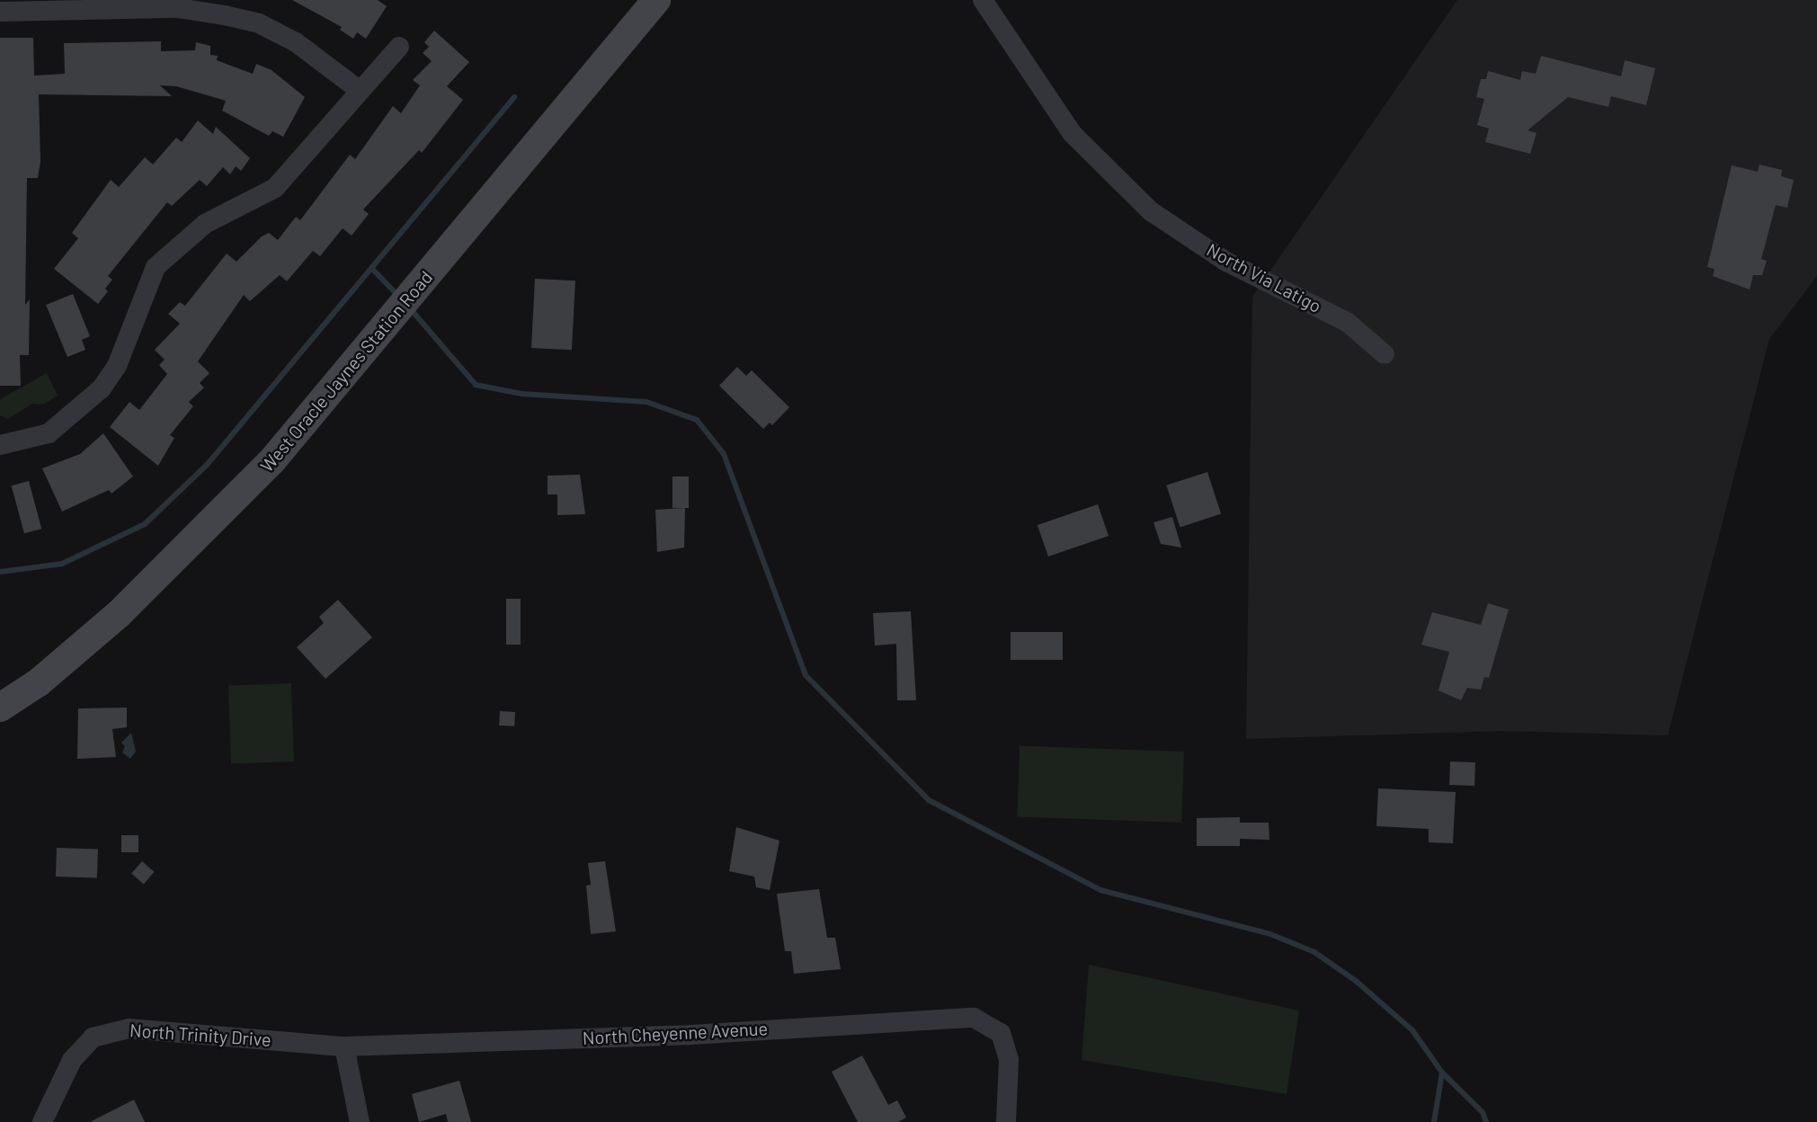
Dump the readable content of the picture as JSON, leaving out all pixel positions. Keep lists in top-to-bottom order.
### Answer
{
  "streets": {
    "street": [
      "North Via Latigo",
      "West Oracle Jaynes Station Road",
      "North Cheyenne Avenue",
      "North Trinity Drive"
    ]
  },
  "crossings": [
    ["North Cheyenne Avenue", "North Trinity Drive"]
  ]
}
